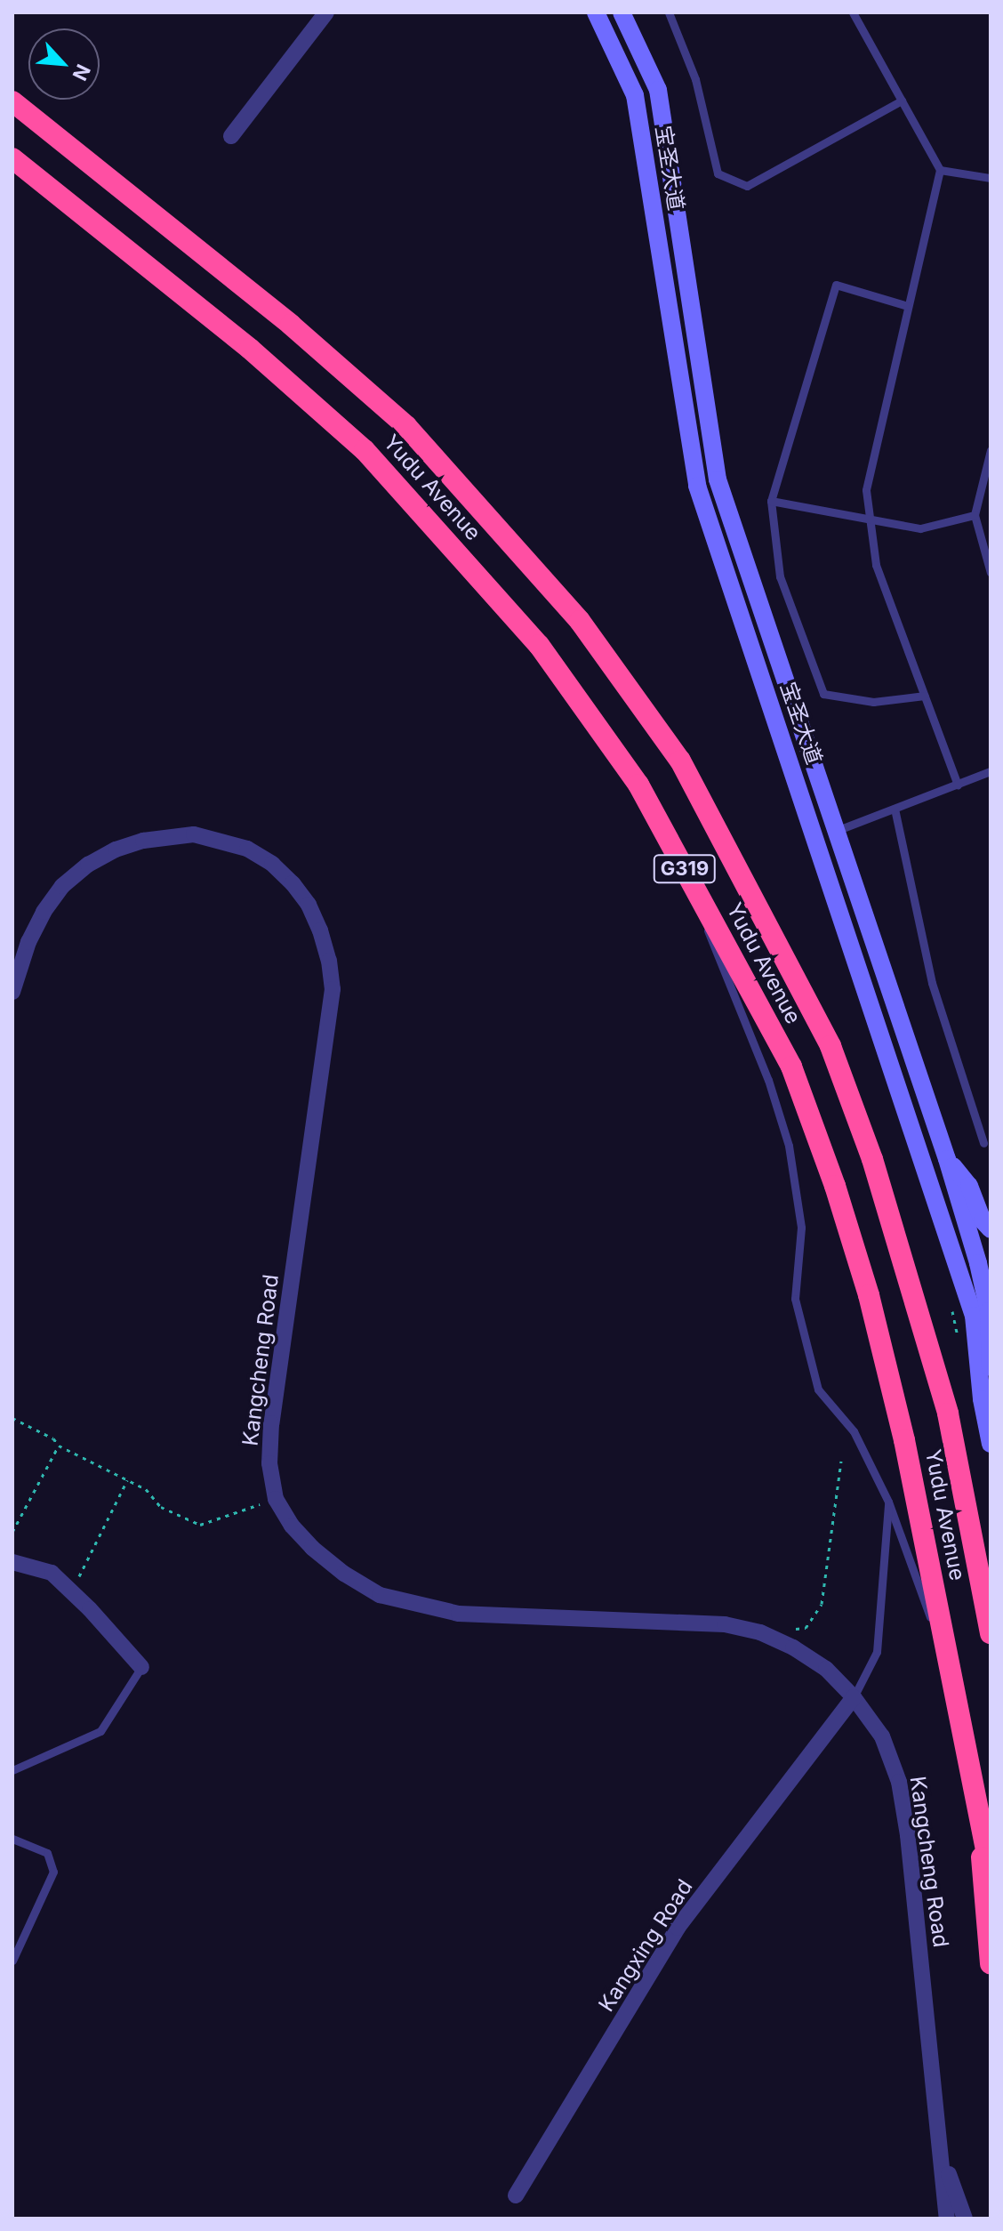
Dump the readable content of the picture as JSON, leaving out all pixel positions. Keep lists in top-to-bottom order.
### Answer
{
  "streets": {
    "highway": ["Yudu Avenue", "G319"],
    "main road": ["宝圣大道"],
    "street": ["Kangcheng Road", "Kangxing Road"]
  },
  "crossings": [
    ["Kangcheng Road", "Kangxing Road"]
  ],
  "north": "bottom right"
}
